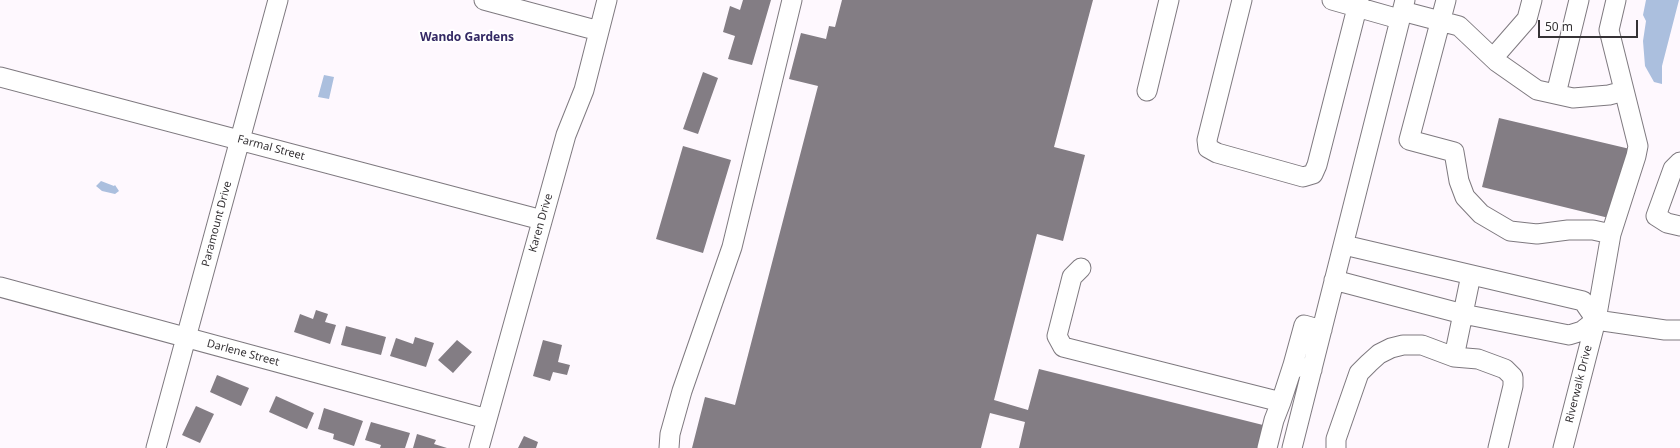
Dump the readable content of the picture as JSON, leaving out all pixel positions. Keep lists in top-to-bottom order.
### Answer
{
  "streets": {
    "street": [
      "Farmal Street",
      "Karen Drive",
      "Paramount Drive",
      "Darlene Street",
      "Riverwalk Drive"
    ]
  },
  "crossings": [
    ["Farmal Street", "Karen Drive"],
    ["Farmal Street", "Paramount Drive"],
    ["Karen Drive", "Darlene Street"],
    ["Paramount Drive", "Darlene Street"]
  ],
  "districts": ["Wando Gardens"],
  "scale_bar": "50 m"
}
